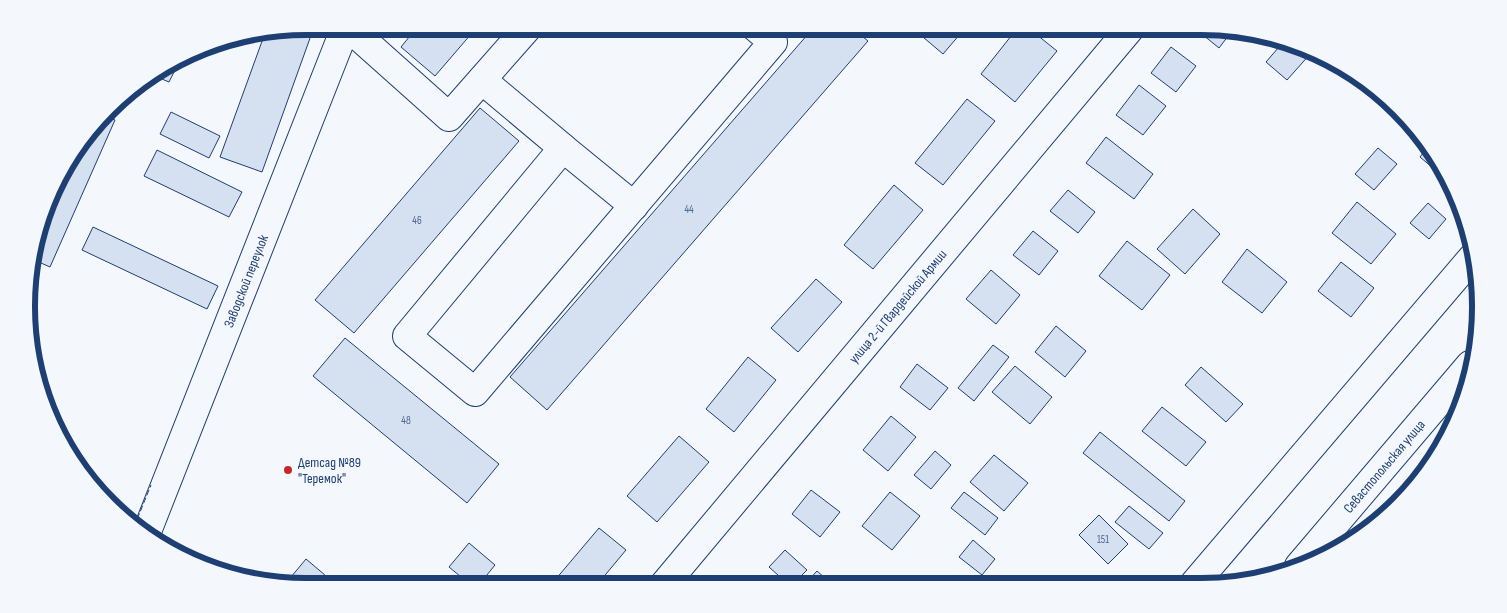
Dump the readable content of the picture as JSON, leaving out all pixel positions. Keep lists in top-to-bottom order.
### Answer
{
  "streets": {
    "street": ["Заводской переулок", "улица 2-й Гвардейской Армии", "Севастопольская улица"]
  },
  "places": ["Детсад №89 \"Теремок\""],
  "house_numbers": [
    "44",
    "46",
    "48",
    "151"
  ]
}
